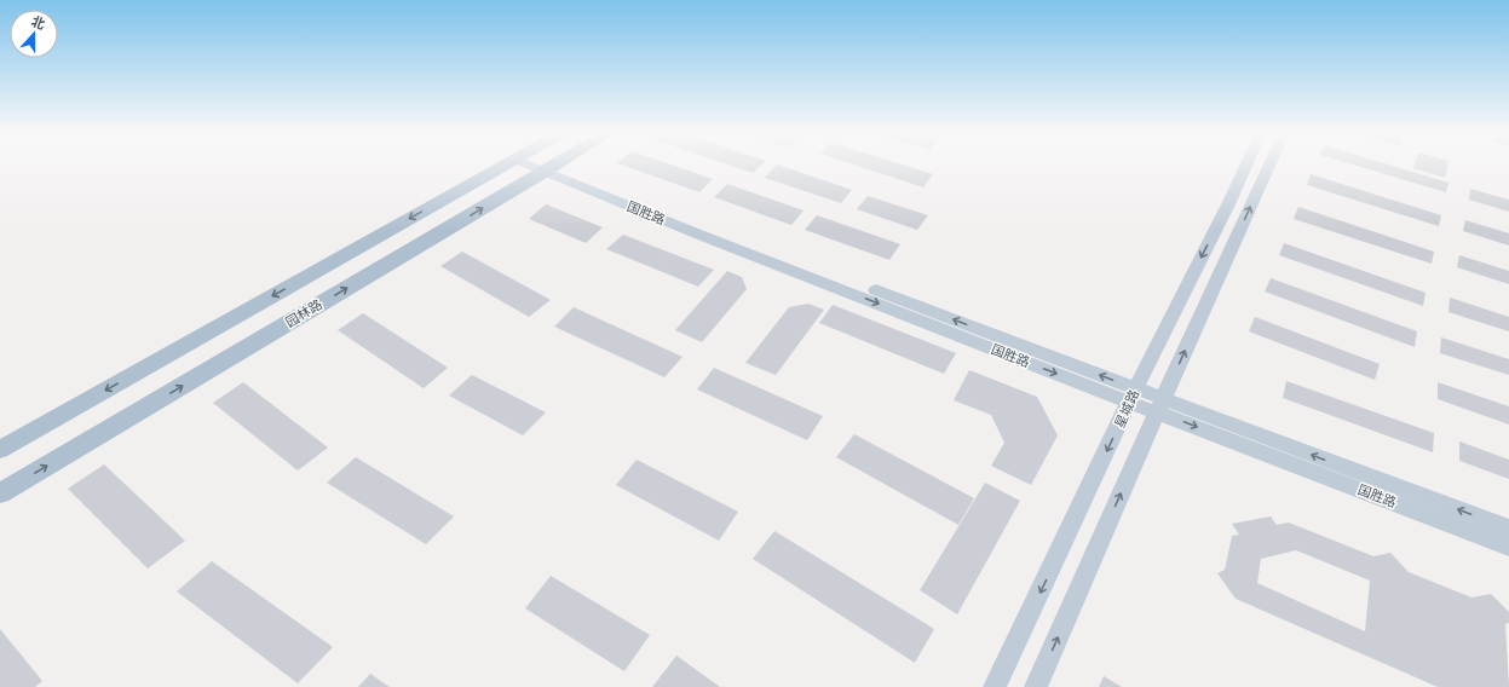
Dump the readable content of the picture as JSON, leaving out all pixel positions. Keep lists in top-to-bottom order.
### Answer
{
  "streets": {
    "main road": ["园林路"],
    "street": ["国胜路", "星城路"]
  },
  "crossings": [
    ["国胜路", "园林路"],
    ["国胜路", "星城路"]
  ],
  "north": "top"
}
